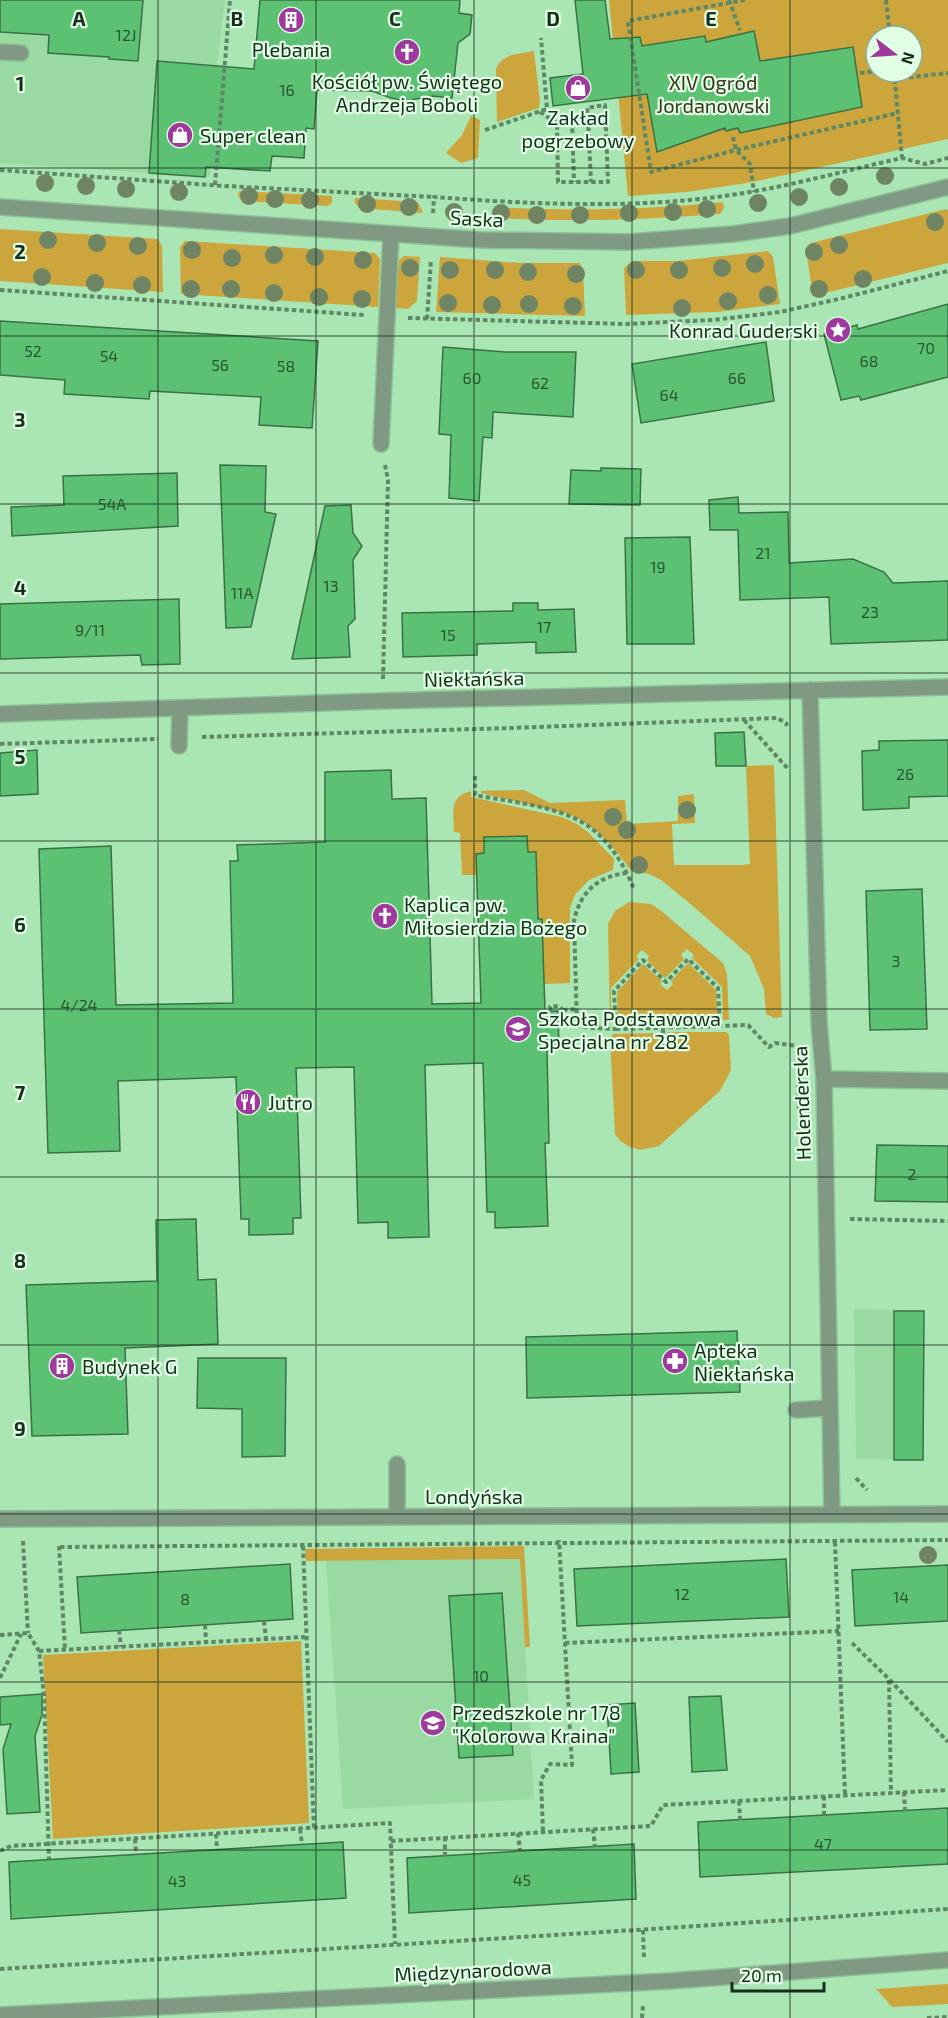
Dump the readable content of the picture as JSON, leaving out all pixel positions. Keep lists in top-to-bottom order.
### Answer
{
  "streets": {
    "street": [
      "Saska",
      "Niekłańska",
      "Holenderska",
      "Londyńska",
      "Międzynarodowa"
    ]
  },
  "crossings": [
    ["Niekłańska", "Holenderska"],
    ["Holenderska", "Londyńska"]
  ],
  "parks": ["XIV Ogród Jordanowski"],
  "places": {
    "building": ["Plebania", "Budynek G"],
    "church": ["Kościół pw. Świętego Andrzeja Boboli", "Kaplica pw. Miłosierdzia Bożego"],
    "shop": ["Zakład pogrzebowy", "Super clean"],
    "place": ["Konrad Guderski"],
    "school or university": ["Szkoła Podstawowa Specjalna nr 282", "Przedszkole nr 178 \"Kolorowa Kraina\""],
    "restaurant": ["Jutro"],
    "pharmacy": ["Apteka Niekłańska"]
  },
  "house_numbers": [
    "12J",
    "16",
    "70",
    "52",
    "54",
    "68",
    "56",
    "58",
    "60",
    "66",
    "62",
    "64",
    "54A",
    "21",
    "19",
    "13",
    "11A",
    "23",
    "17",
    "9/11",
    "15",
    "26",
    "3",
    "4/24",
    "2",
    "12",
    "14",
    "8",
    "10",
    "47",
    "45",
    "43"
  ],
  "scale_bar": "20 m",
  "north": "right",
  "grid": {
    "columns": [
      "A",
      "B",
      "C",
      "D",
      "E"
    ],
    "rows": [
      "1",
      "2",
      "3",
      "4",
      "5",
      "6",
      "7",
      "8",
      "9"
    ]
  }
}
